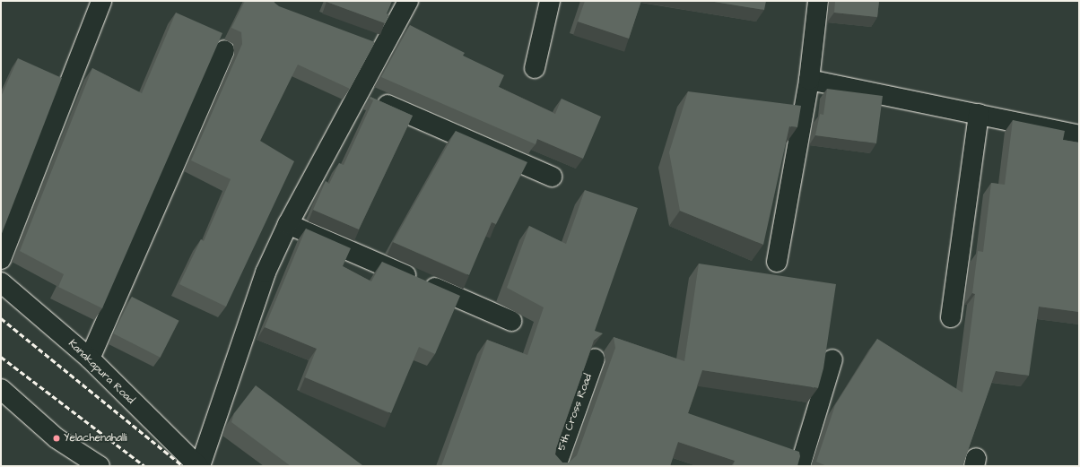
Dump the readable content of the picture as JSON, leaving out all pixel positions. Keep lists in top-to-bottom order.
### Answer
{
  "streets": {
    "main road": ["Kanakapura Road", "5th Cross Road"]
  },
  "places": ["Yelachenahalli"]
}
